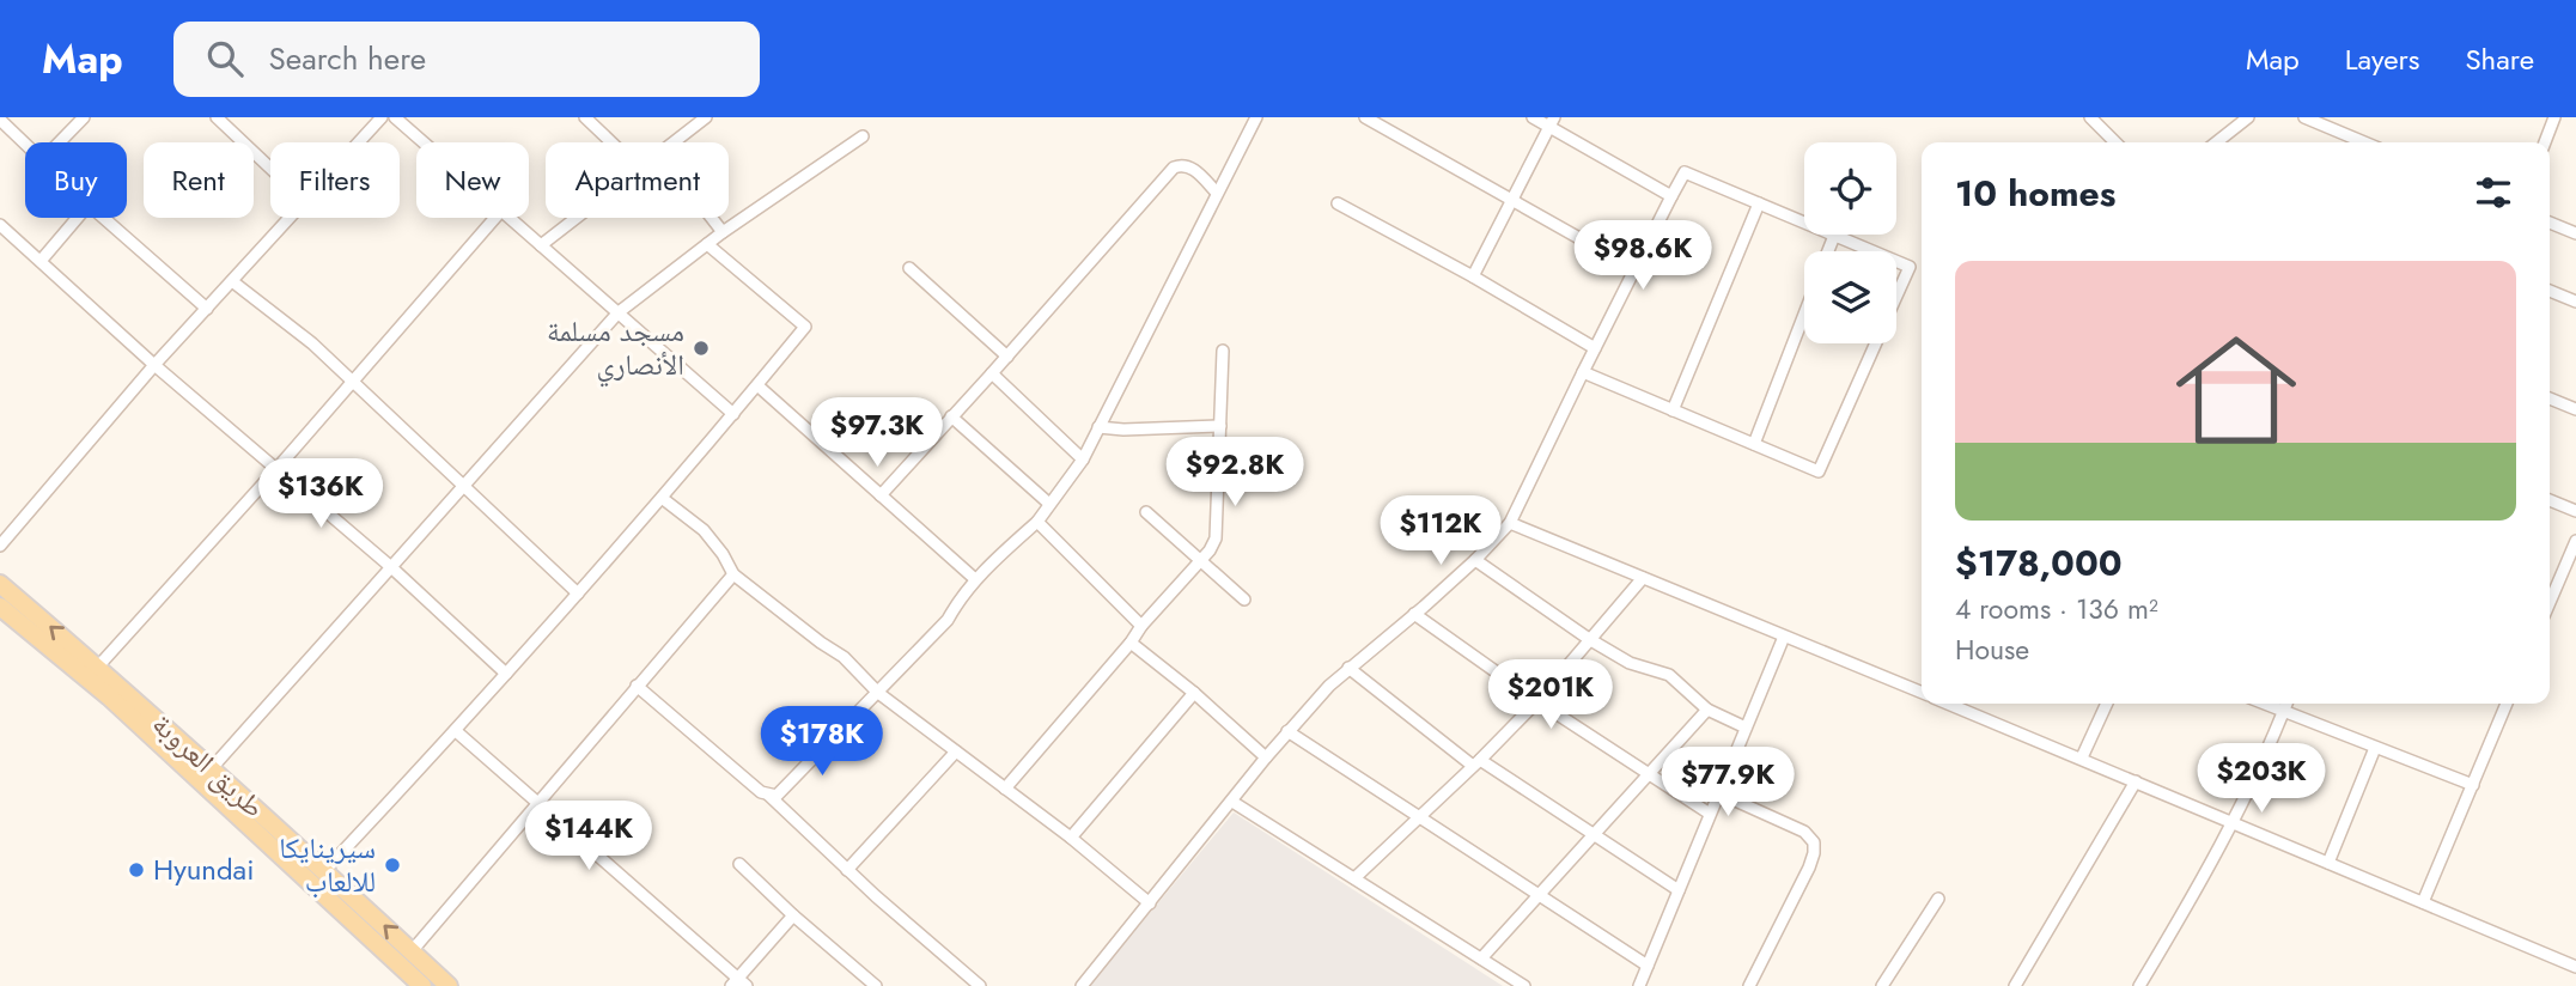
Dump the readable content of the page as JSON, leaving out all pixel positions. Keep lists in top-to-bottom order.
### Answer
{
  "streets": {
    "main road": ["طريق العروبة"]
  },
  "places": ["مسجد مسلمة الأنصاري", "سيرينايكا للالعاب", "Hyundai"],
  "page": {
    "header": "Map",
    "search": "Search here",
    "nav": ["Map", "Layers", "Share"],
    "chip": [
      "Buy",
      "Rent",
      "Filters",
      "New",
      "Apartment"
    ],
    "heading": "10 homes",
    "price": [
      "$98.6K",
      "$97.3K",
      "$92.8K",
      "$136K",
      "$112K",
      "$201K",
      "$178K",
      "$203K",
      "$77.9K",
      "$144K"
    ],
    "list": [
      {
        "name": "$178,000",
        "note": "4 rooms · 136 m² · House"
      }
    ]
  }
}
